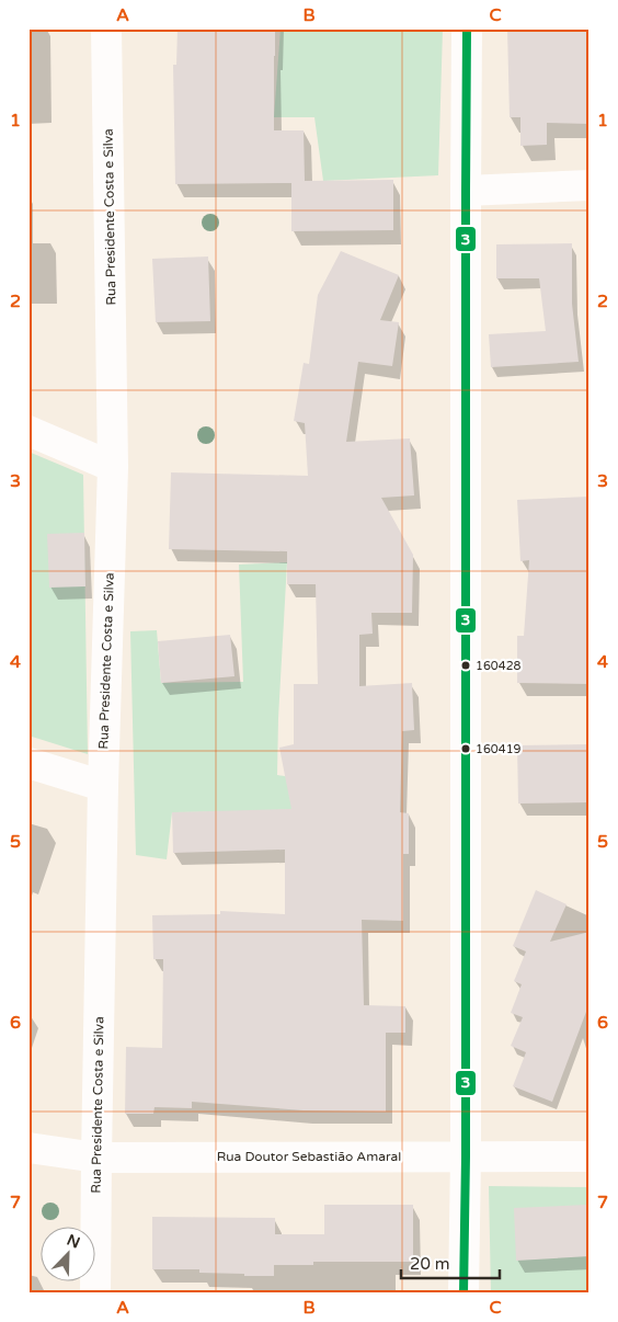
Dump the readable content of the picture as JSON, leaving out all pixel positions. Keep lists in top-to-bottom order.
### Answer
{
  "streets": {
    "street": ["Rua Presidente Costa e Silva", "Rua Doutor Sebastião Amaral"]
  },
  "crossings": [
    ["Rua Presidente Costa e Silva", "Rua Doutor Sebastião Amaral"]
  ],
  "places": ["160428", "160419"],
  "lines": ["transit line 3"],
  "scale_bar": "20 m",
  "north": "top right",
  "grid": {
    "columns": ["A", "B", "C"],
    "rows": [
      "1",
      "2",
      "3",
      "4",
      "5",
      "6",
      "7"
    ]
  }
}
